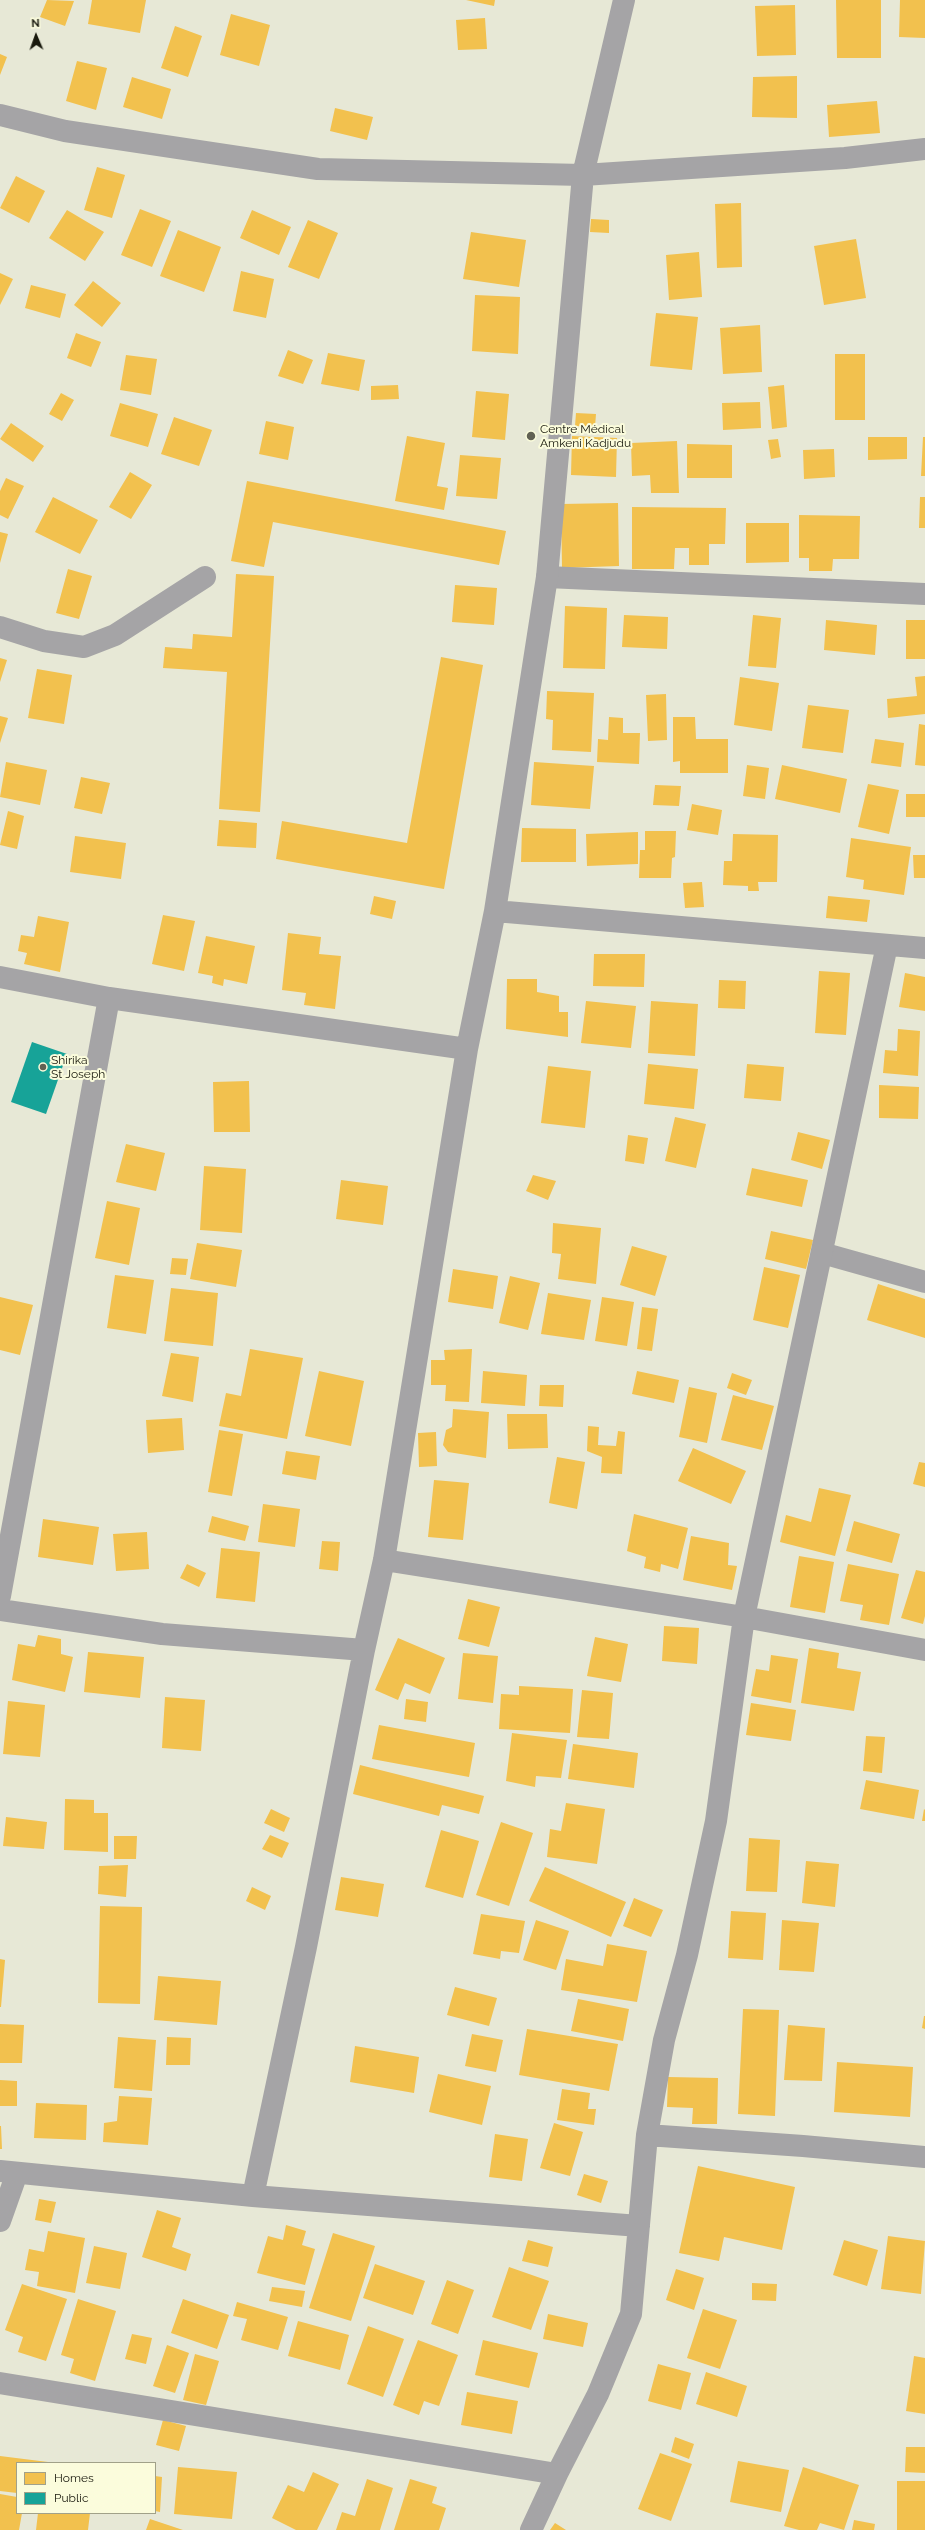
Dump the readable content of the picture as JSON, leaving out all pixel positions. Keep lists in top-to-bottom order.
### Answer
{
  "places": ["Centre Médical Amkeni Kadjudu", "Shirika St Joseph"],
  "legend": ["Homes", "Public"],
  "north": "top"
}
